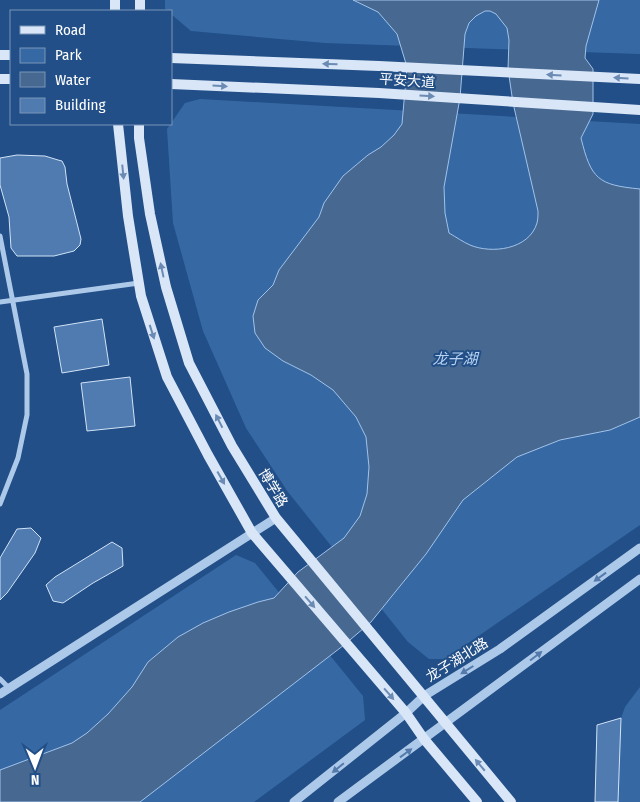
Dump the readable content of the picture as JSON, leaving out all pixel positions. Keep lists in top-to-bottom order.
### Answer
{
  "streets": {
    "main road": ["平安大道", "博学路"],
    "street": ["龙子湖北路"]
  },
  "crossings": [
    ["博学路", "龙子湖北路"]
  ],
  "water": ["龙子湖"],
  "legend": [
    "Road",
    "Park",
    "Water",
    "Building"
  ],
  "north": "bottom"
}
